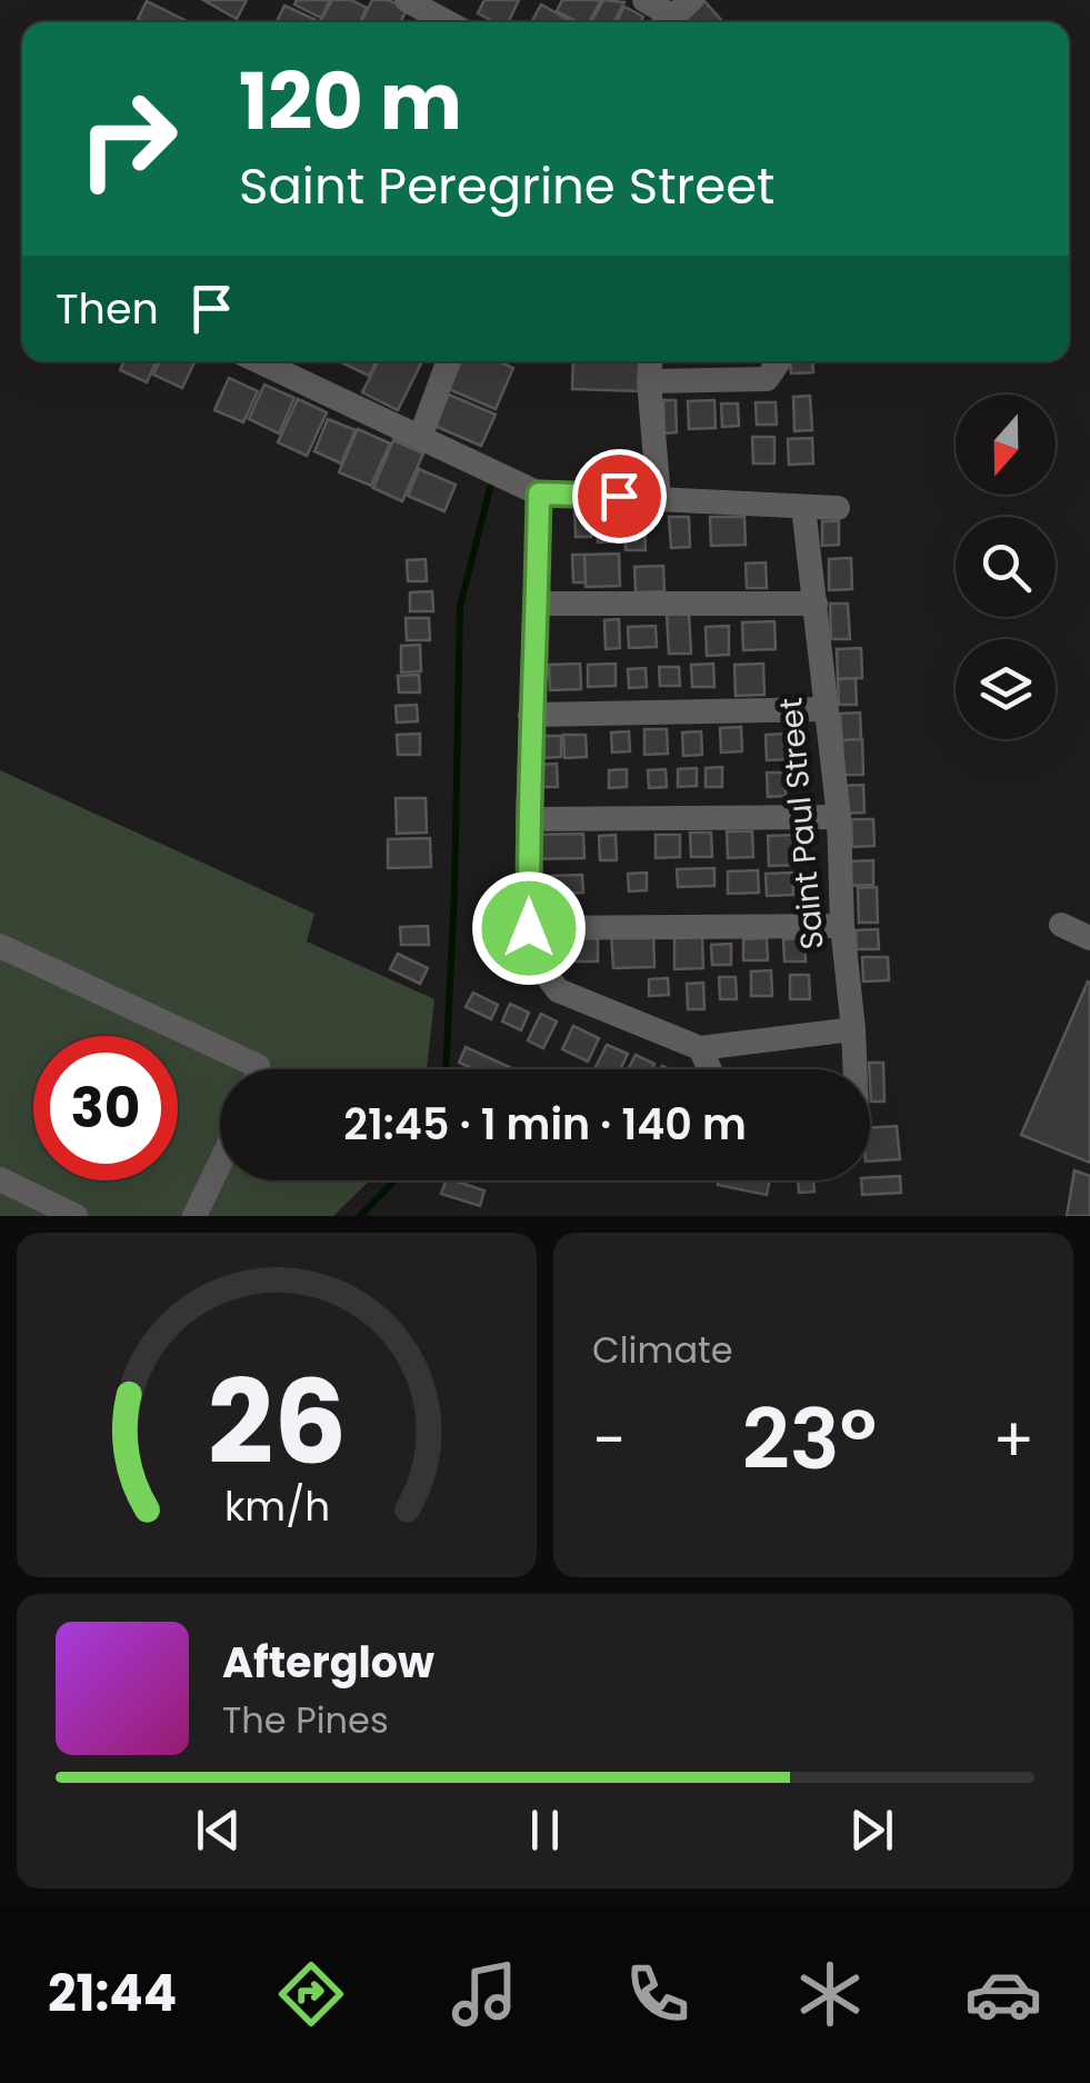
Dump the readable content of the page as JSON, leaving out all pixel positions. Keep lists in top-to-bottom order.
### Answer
{
  "streets": {
    "street": ["Saint Paul Street"]
  },
  "north": "bottom",
  "page": {
    "turn": ["120 m", "Saint Peregrine Street"],
    "then": "Then",
    "limit": "30",
    "trip": "21:45 · 1 min · 140 m",
    "tile": "Climate",
    "heat": ["−", "23°", "+"],
    "song": ["Afterglow", "The Pines"],
    "tabs": "21:44",
    "gauge": ["26", "km/h"]
  }
}
